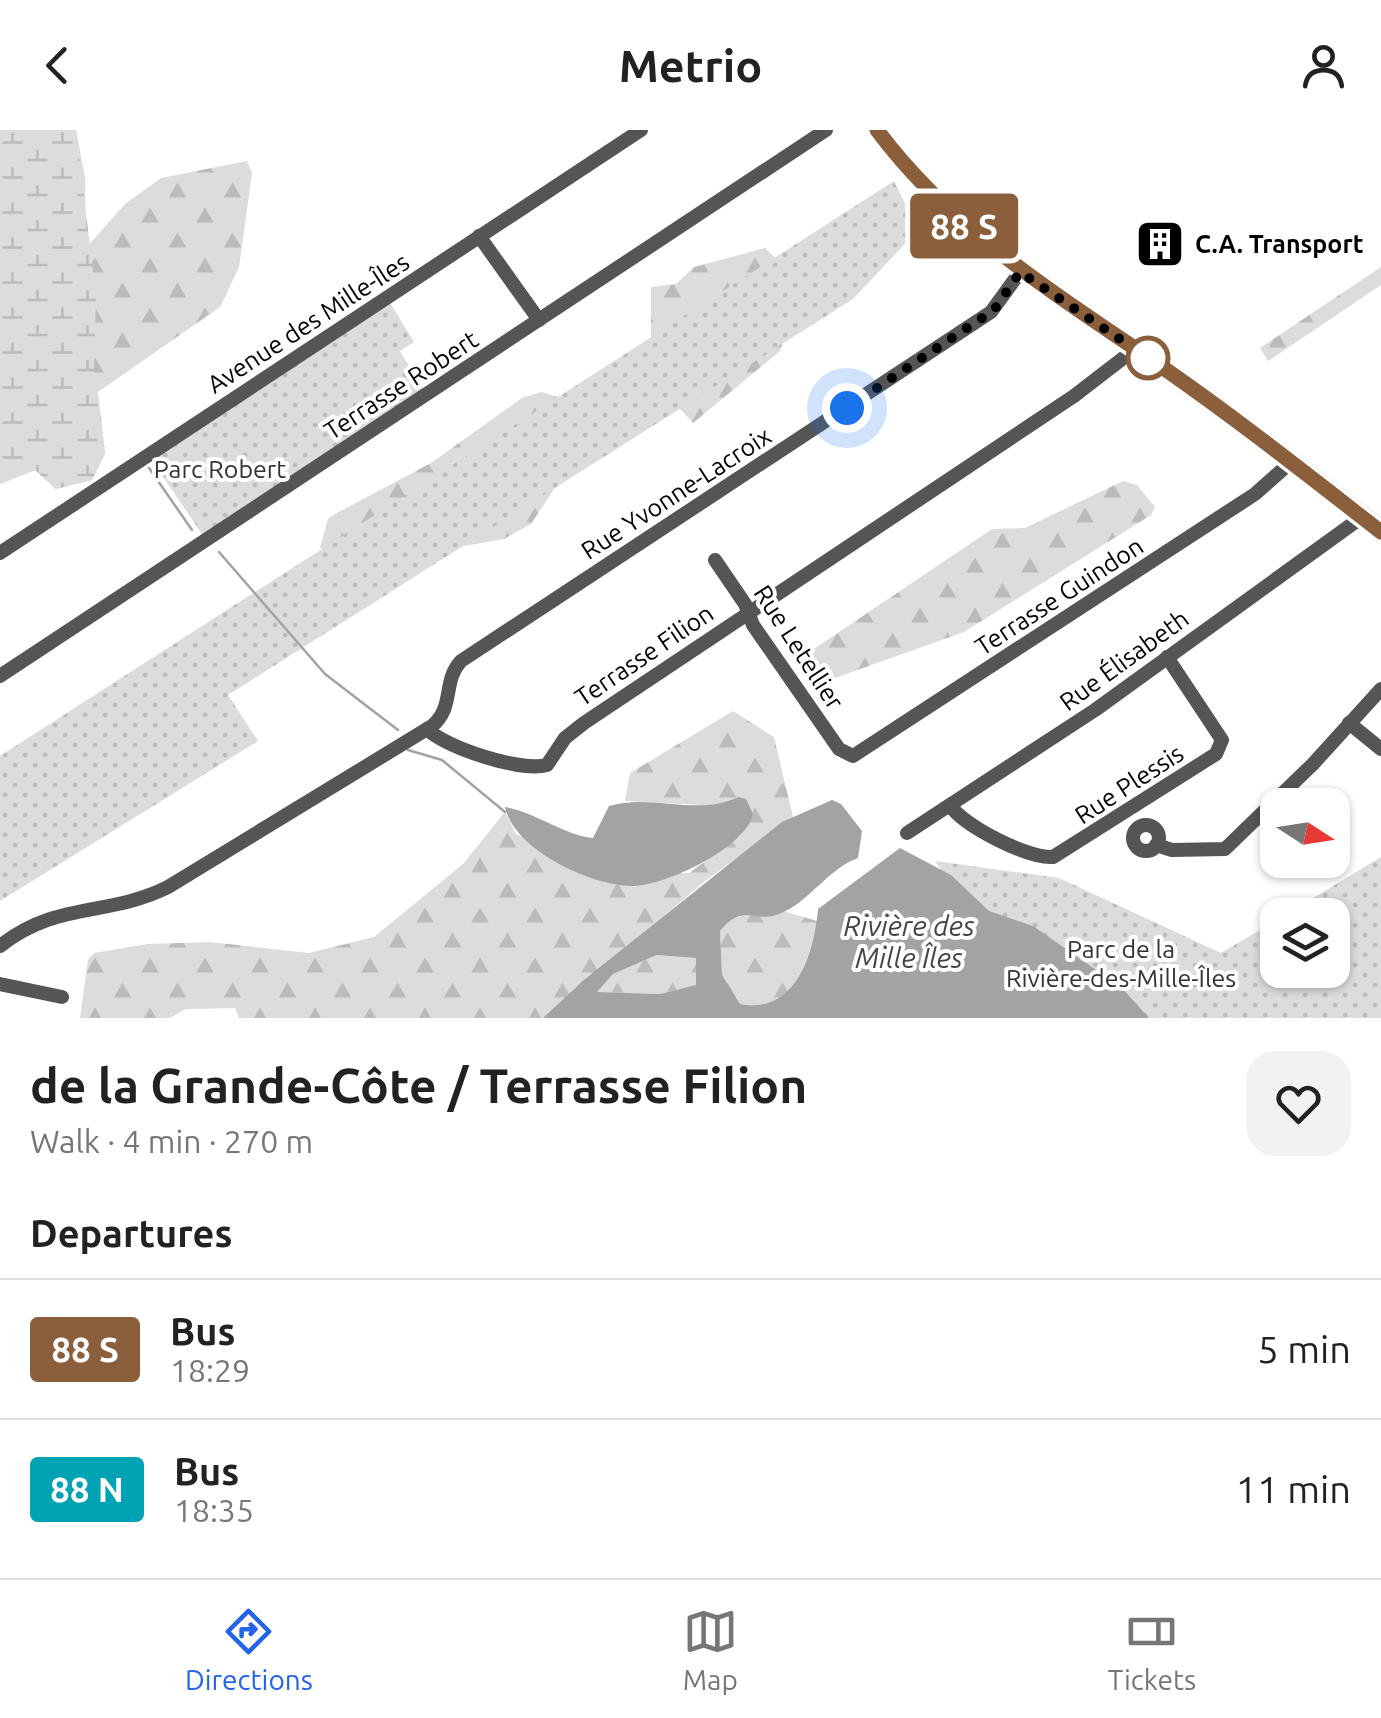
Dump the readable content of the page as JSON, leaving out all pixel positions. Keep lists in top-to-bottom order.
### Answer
{
  "streets": {
    "street": [
      "Avenue des Mille-Îles",
      "Terrasse Robert",
      "Rue Yvonne-Lacroix",
      "Terrasse Guindon",
      "Rue Letellier",
      "Terrasse Filion",
      "Rue Élisabeth",
      "Rue Plessis"
    ]
  },
  "crossings": [
    ["Rue Yvonne-Lacroix", "Terrasse Filion"],
    ["Terrasse Guindon", "Rue Letellier"],
    ["Rue Letellier", "Terrasse Filion"],
    ["Rue Élisabeth", "Rue Plessis"]
  ],
  "water": ["Rivière des Mille Îles"],
  "parks": ["Parc Robert", "Parc de la Rivière-des-Mille-Îles"],
  "places": {
    "building": ["C.A. Transport"]
  },
  "north": "right",
  "page": {
    "header": "Metrio",
    "on_map": "88 S",
    "heading": [
      ["de la Grande-Côte / Terrasse Filion", "Walk · 4 min · 270 m"],
      "Departures"
    ],
    "list": [
      {
        "mark": "88 S",
        "name": "Bus",
        "note": "18:29",
        "value": "5 min"
      },
      {
        "mark": "88 N",
        "name": "Bus",
        "note": "18:35",
        "value": "11 min"
      }
    ],
    "tabs": ["Directions", "Map", "Tickets"]
  }
}
